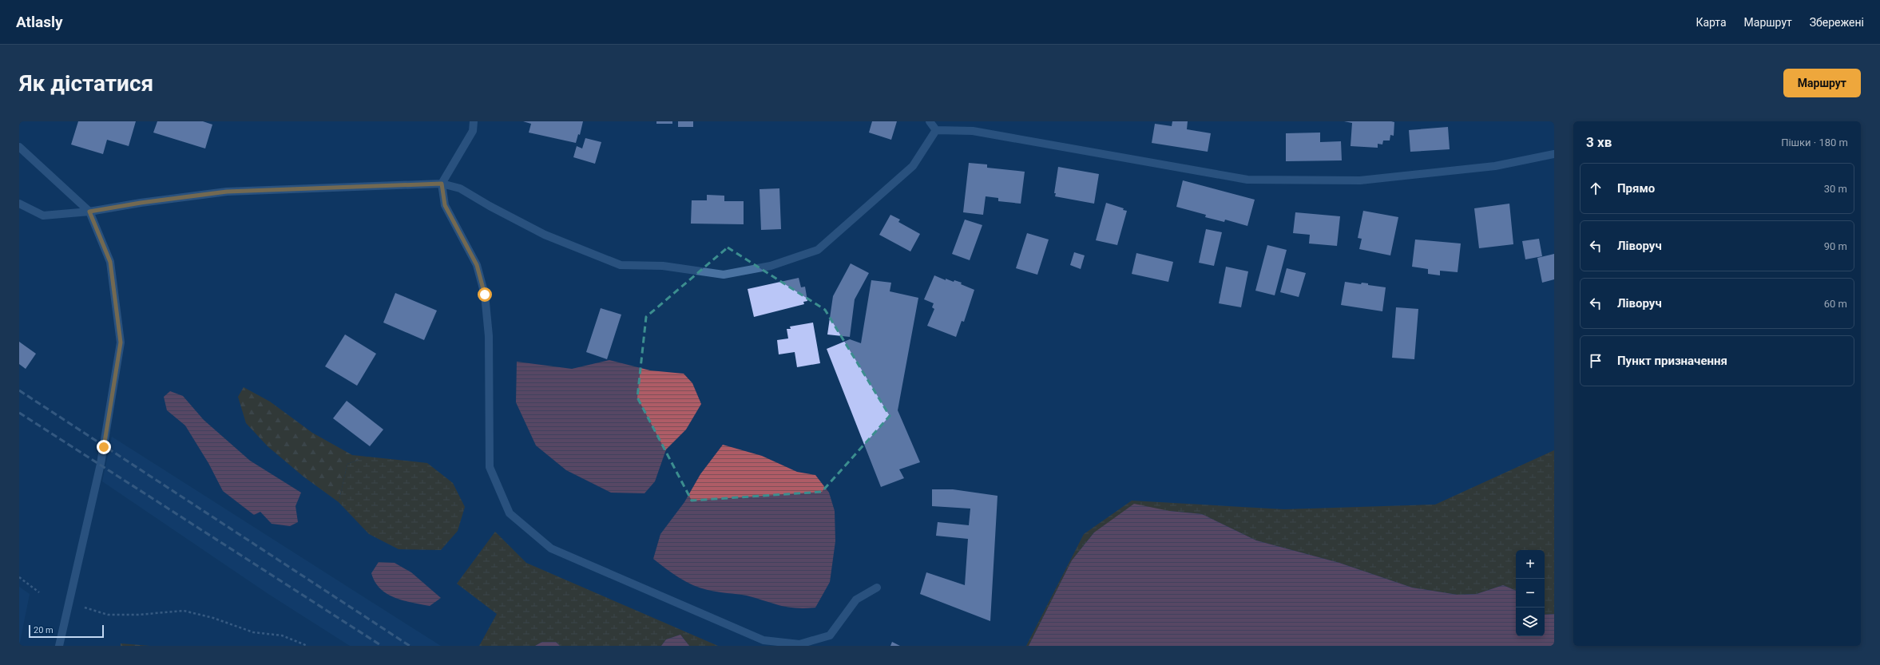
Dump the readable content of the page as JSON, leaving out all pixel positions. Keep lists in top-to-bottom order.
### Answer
{
  "scale_bar": "20 m",
  "page": {
    "header": "Atlasly",
    "nav": ["Карта", "Маршрут", "Збережені"],
    "buttons": "Маршрут",
    "title": "Як дістатися",
    "heading": ["3 хв", "Пішки · 180 m"],
    "list": [
      ["Прямо", "30 m"],
      ["Ліворуч", "90 m"],
      ["Ліворуч", "60 m"],
      "Пункт призначення"
    ],
    "map_buttons": ["+", "−"],
    "scale": "20 m"
  }
}
